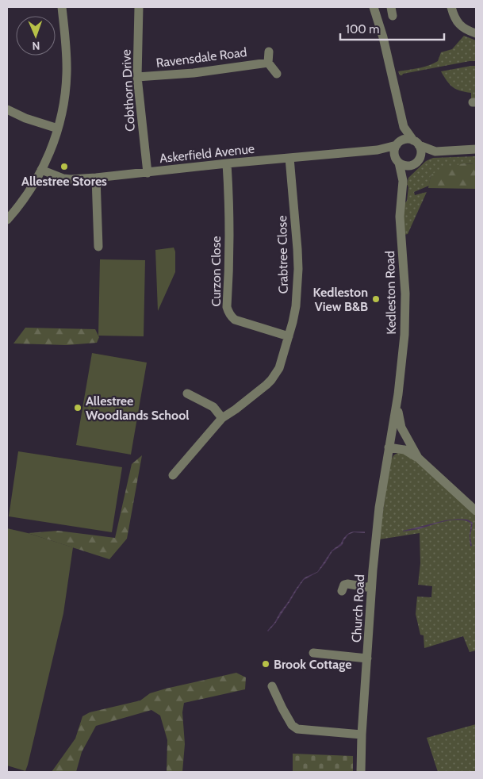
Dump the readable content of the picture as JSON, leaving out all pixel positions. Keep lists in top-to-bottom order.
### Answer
{
  "streets": {
    "street": [
      "Ravensdale Road",
      "Cobthorn Drive",
      "Askerfield Avenue",
      "Crabtree Close",
      "Curzon Close",
      "Kedleston Road",
      "Church Road"
    ]
  },
  "crossings": [
    ["Ravensdale Road", "Cobthorn Drive"],
    ["Cobthorn Drive", "Askerfield Avenue"],
    ["Askerfield Avenue", "Crabtree Close"],
    ["Askerfield Avenue", "Curzon Close"],
    ["Askerfield Avenue", "Kedleston Road"],
    ["Crabtree Close", "Curzon Close"],
    ["Kedleston Road", "Church Road"]
  ],
  "places": [
    "Allestree Stores",
    "Kedleston View B&B",
    "Allestree Woodlands School",
    "Brook Cottage"
  ],
  "scale_bar": "100 m",
  "north": "bottom"
}
